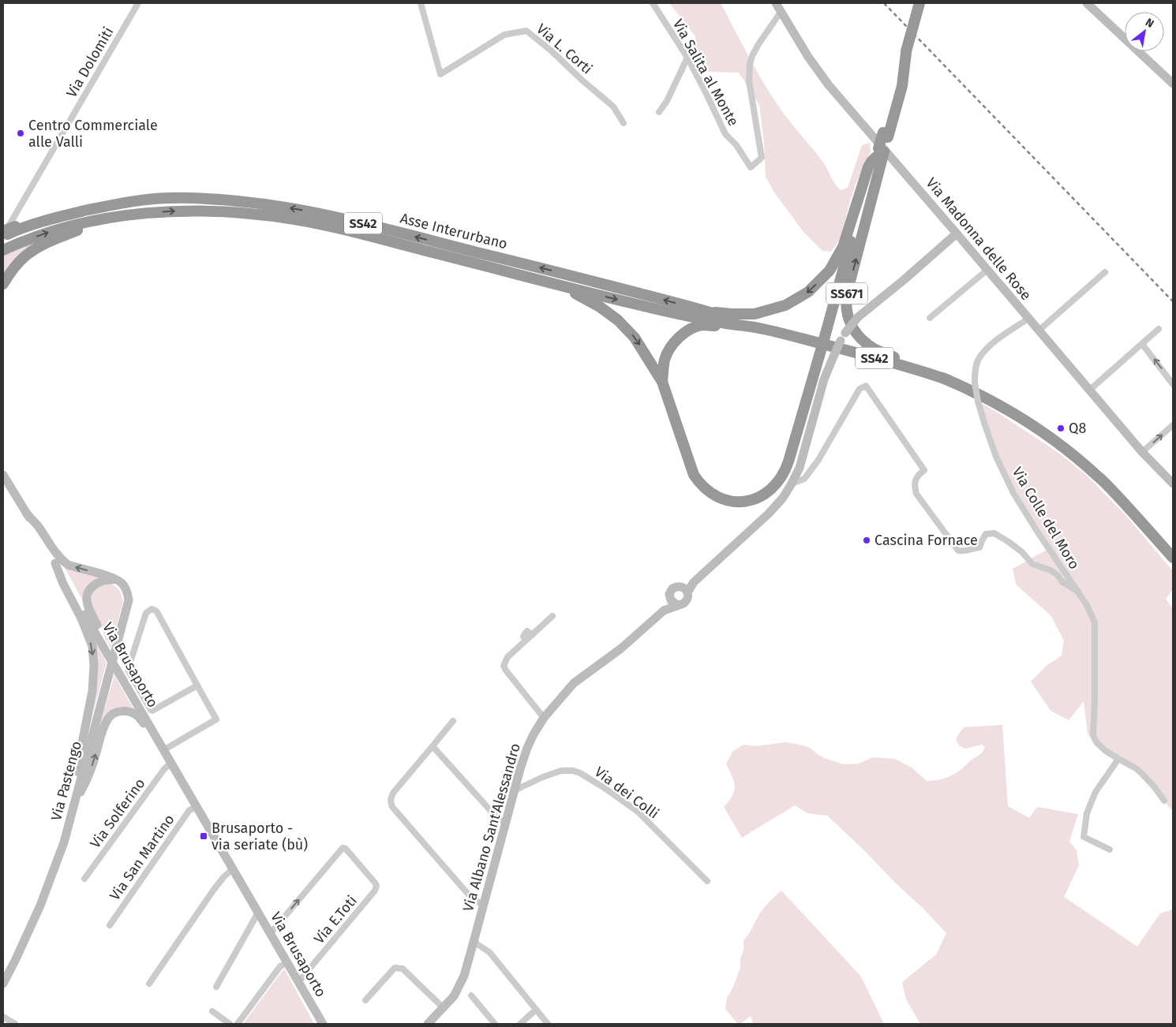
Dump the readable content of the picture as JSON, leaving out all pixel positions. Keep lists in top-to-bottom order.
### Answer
{
  "streets": {
    "highway": ["SS42", "Asse Interurbano", "SS671"],
    "street": [
      "Via L. Corti",
      "Via Dolomiti",
      "Via Salita al Monte",
      "Via Madonna delle Rose",
      "Via Colle del Moro",
      "Via Brusaporto",
      "Via Pastengo",
      "Via dei Colli",
      "Via Solferino",
      "Via Albano Sant'Alessandro",
      "Via San Martino",
      "Via E.Toti"
    ]
  },
  "crossings": [
    ["Via Salita al Monte", "Via Madonna delle Rose"],
    ["SS42", "Asse Interurbano"],
    ["SS42", "SS671"],
    ["Asse Interurbano", "SS671"],
    ["Via Madonna delle Rose", "Via Colle del Moro"],
    ["Via Brusaporto", "Via Solferino"],
    ["Via Brusaporto", "Via San Martino"],
    ["Via Brusaporto", "Via E.Toti"],
    ["Via dei Colli", "Via Albano Sant'Alessandro"]
  ],
  "places": {
    "other": ["Centro Commerciale alle Valli", "Q8", "Cascina Fornace"],
    "transit": ["Brusaporto - via seriate (bù)"]
  },
  "north": "top right"
}
